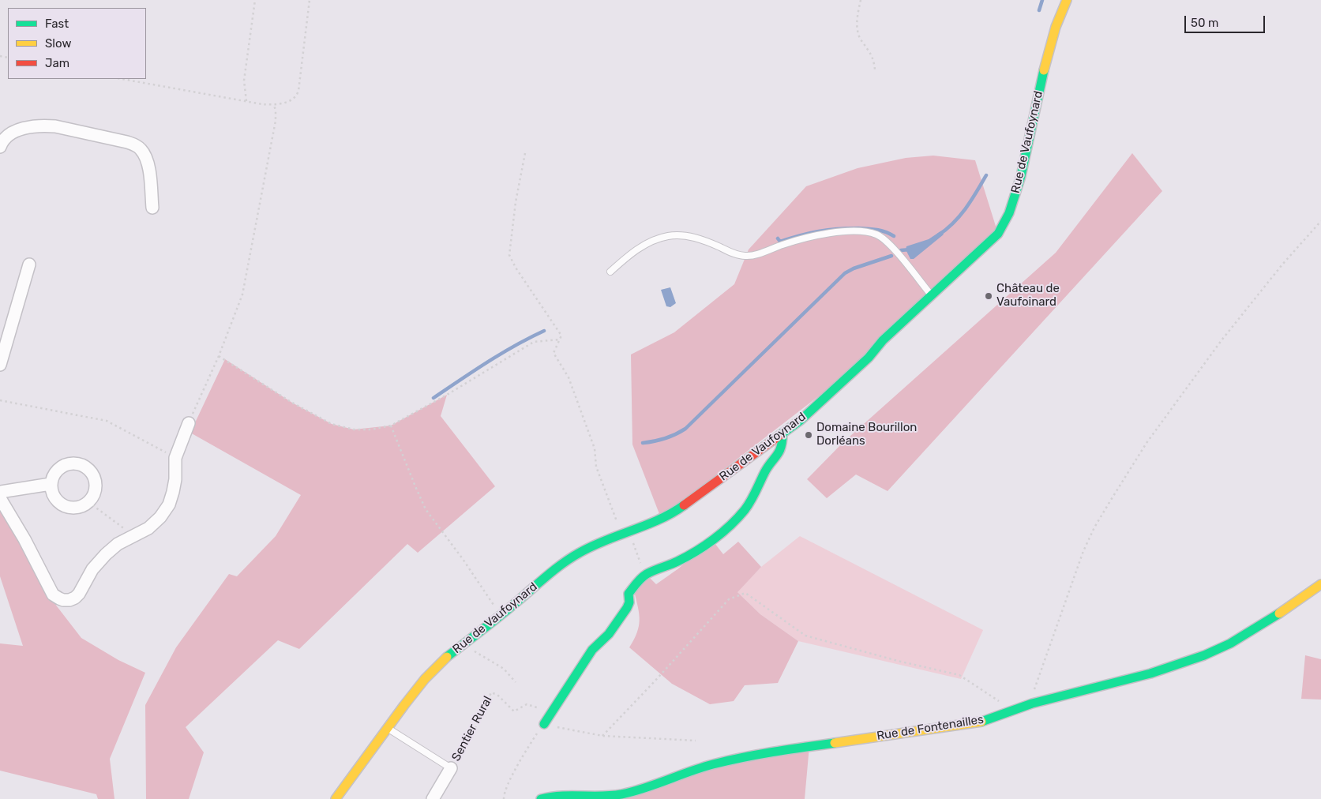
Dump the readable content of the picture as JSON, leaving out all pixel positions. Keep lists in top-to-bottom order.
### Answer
{
  "streets": {
    "street": ["Rue de Vaufoynard", "Rue de Fontenailles", "Sentier Rural"]
  },
  "places": ["Château de Vaufoinard", "Domaine Bourillon Dorléans"],
  "legend": ["Fast", "Slow", "Jam"],
  "scale_bar": "50 m"
}
